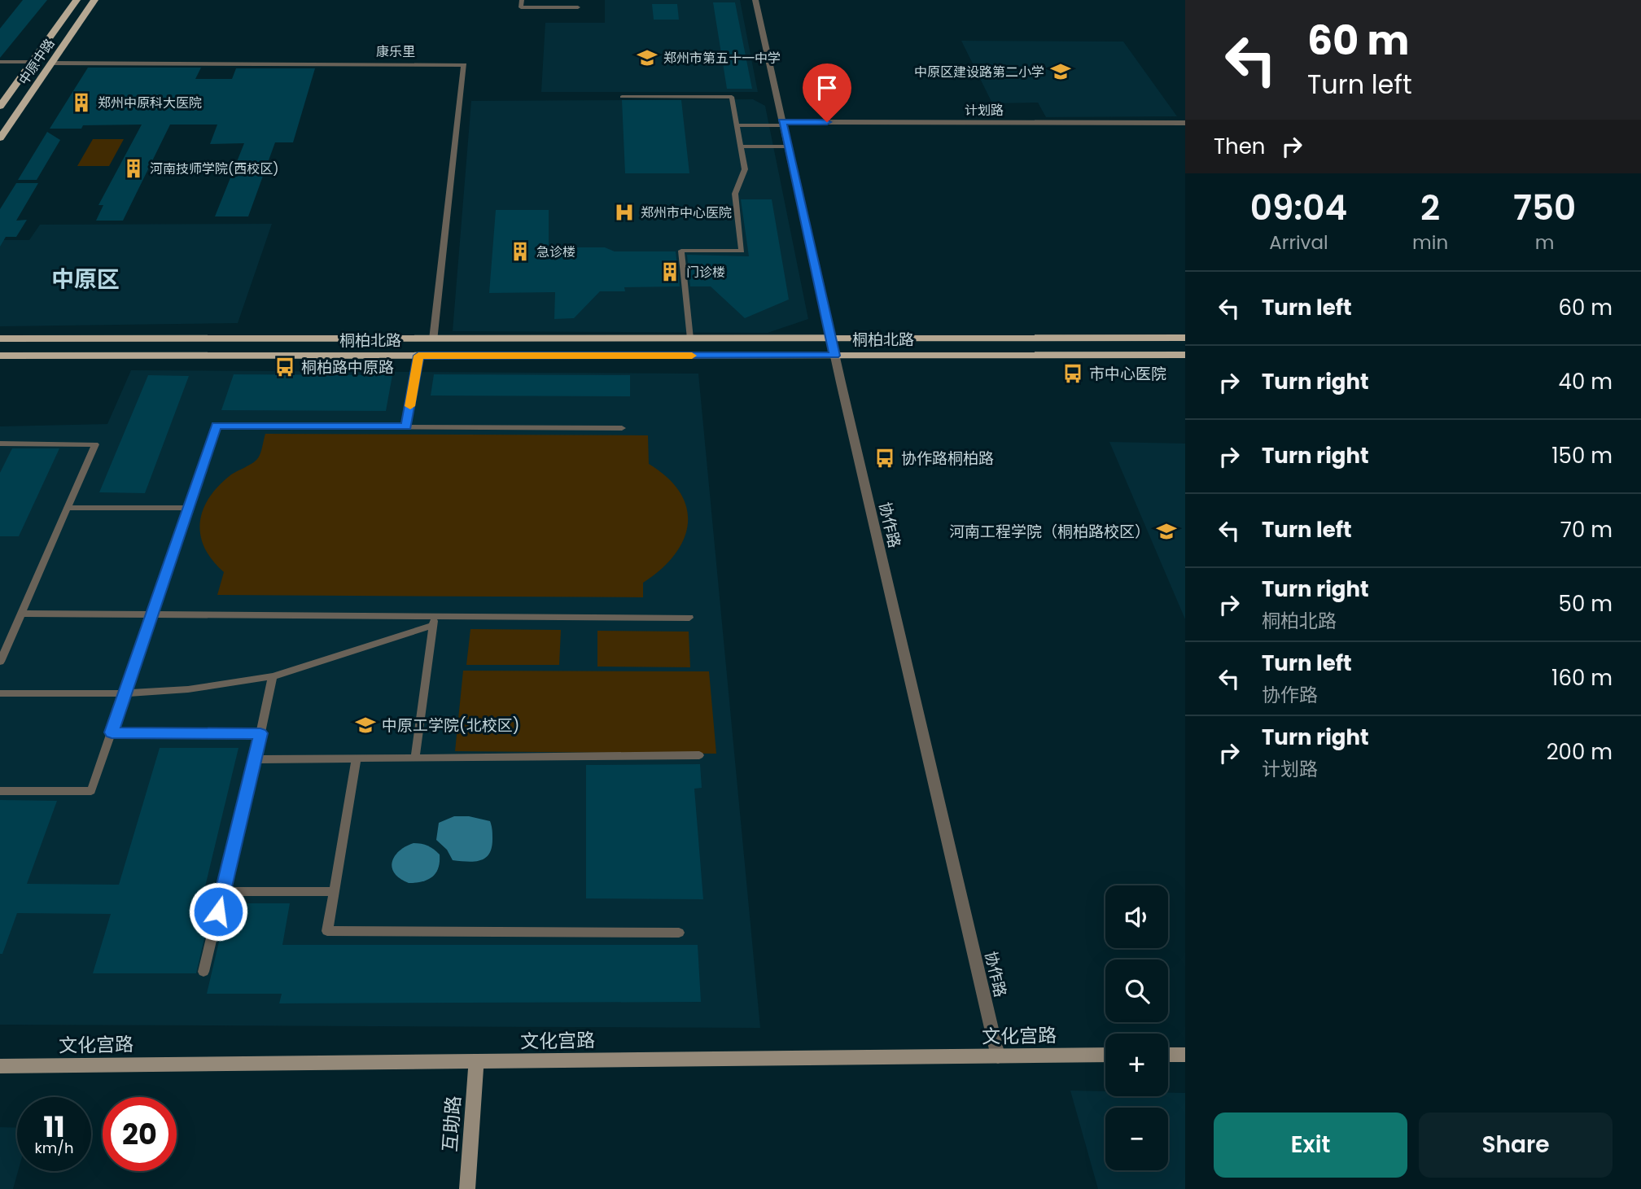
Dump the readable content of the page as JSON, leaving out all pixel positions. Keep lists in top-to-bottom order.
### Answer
{
  "streets": {
    "main road": ["中原中路", "桐柏北路"],
    "street": [
      "康乐里",
      "计划路",
      "协作路",
      "文化宫路",
      "互助路"
    ]
  },
  "crossings": [
    ["康乐里", "中原中路"],
    ["康乐里", "桐柏北路"],
    ["计划路", "协作路"],
    ["桐柏北路", "协作路"],
    ["协作路", "文化宫路"],
    ["文化宫路", "互助路"]
  ],
  "districts": ["中原区"],
  "places": {
    "school or university": [
      "郑州市第五十一中学",
      "中原区建设路第二小学",
      "河南工程学院（桐柏路校区）",
      "中原工学院(北校区)"
    ],
    "building": [
      "郑州中原科大医院",
      "河南技师学院(西校区)",
      "急诊楼",
      "门诊楼"
    ],
    "hospital": ["郑州市中心医院"],
    "bus stop": ["桐柏路中原路", "市中心医院", "协作路桐柏路"]
  },
  "page": {
    "turn": ["60 m", "Turn left"],
    "then": "Then",
    "eta": [
      "09:04",
      "Arrival",
      "2",
      "min",
      "750",
      "m"
    ],
    "list": [
      {
        "name": "Turn left",
        "value": "60 m"
      },
      {
        "name": "Turn right",
        "value": "40 m"
      },
      {
        "name": "Turn right",
        "value": "150 m"
      },
      {
        "name": "Turn left",
        "value": "70 m"
      },
      {
        "name": "Turn right",
        "note": "桐柏北路",
        "value": "50 m"
      },
      {
        "name": "Turn left",
        "note": "协作路",
        "value": "160 m"
      },
      {
        "name": "Turn right",
        "note": "计划路",
        "value": "200 m"
      }
    ],
    "map_buttons": ["+", "−"],
    "speed": "11 km/h",
    "limit": "20",
    "buttons": ["Exit", "Share"]
  }
}
